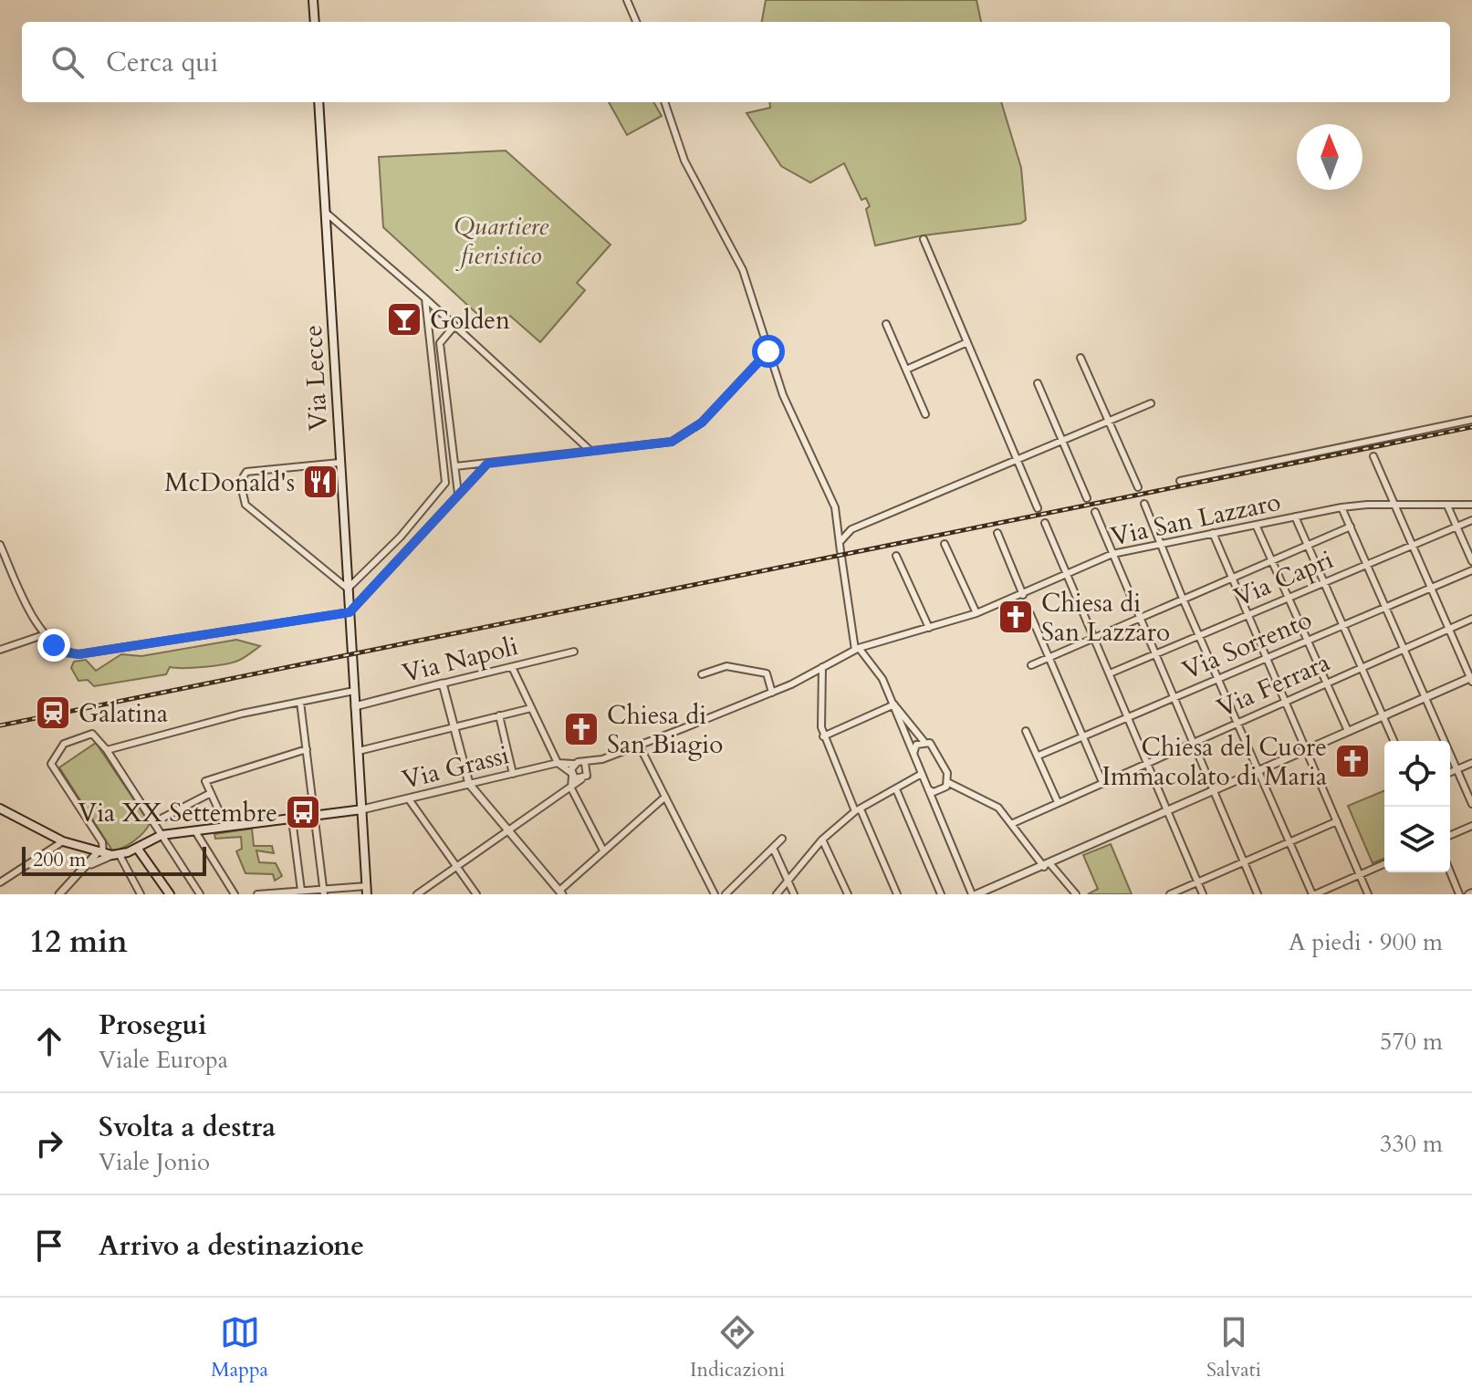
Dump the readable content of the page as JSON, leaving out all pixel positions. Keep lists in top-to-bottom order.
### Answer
{
  "streets": {
    "main road": ["Via Lecce"],
    "street": [
      "Via San Lazzaro",
      "Via Capri",
      "Via Sorrento",
      "Via Napoli",
      "Via Ferrara",
      "Via Grassi"
    ]
  },
  "crossings": [
    ["Via Lecce", "Via Napoli"],
    ["Via Lecce", "Via Grassi"]
  ],
  "parks": ["Quartiere fieristico"],
  "places": {
    "bar": ["Golden"],
    "restaurant": ["McDonald's"],
    "church": ["Chiesa di San Lazzaro", "Chiesa di San Biagio", "Chiesa del Cuore Immacolato di Maria"],
    "station": ["Galatina"],
    "bus stop": ["Via XX Settembre"]
  },
  "scale_bar": "200 m",
  "north": "top",
  "page": {
    "search": "Cerca qui",
    "scale": "200 m",
    "heading": ["12 min", "A piedi · 900 m"],
    "list": [
      ["Prosegui", "Viale Europa", "570 m"],
      ["Svolta a destra", "Viale Jonio", "330 m"],
      "Arrivo a destinazione"
    ],
    "nav": ["Mappa", "Indicazioni", "Salvati"]
  }
}
